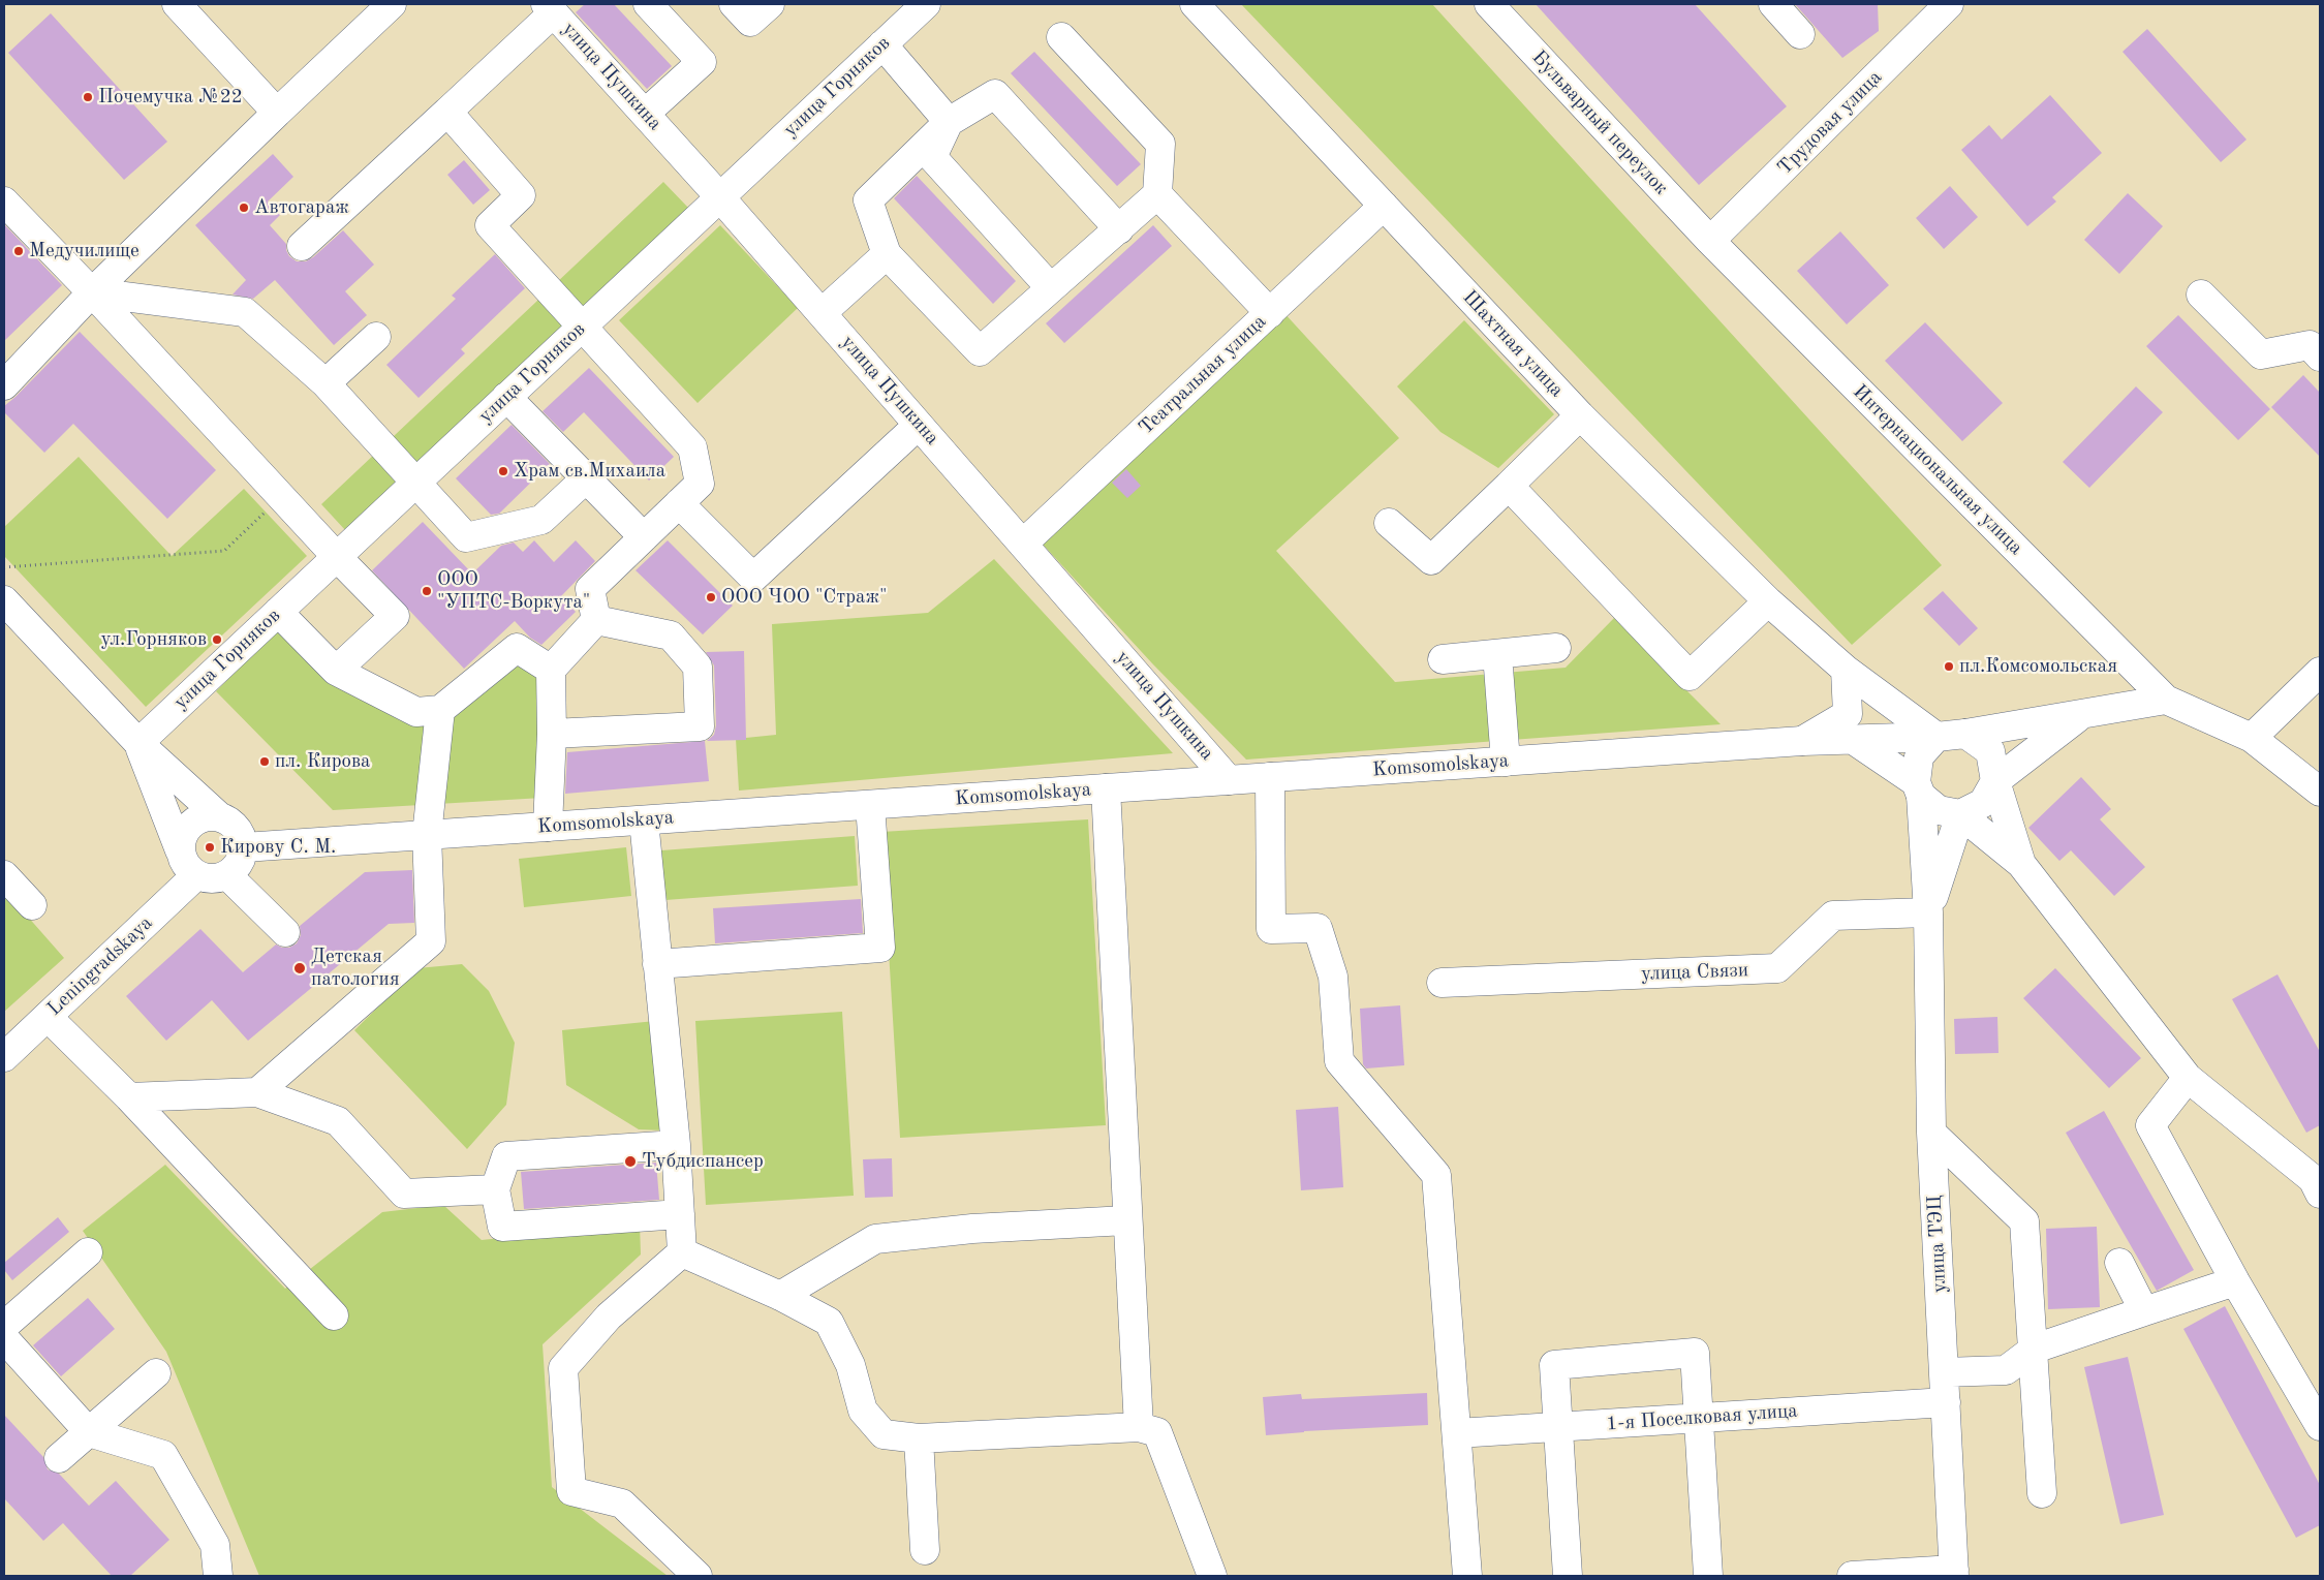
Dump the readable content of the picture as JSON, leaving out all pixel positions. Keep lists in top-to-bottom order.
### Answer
{
  "streets": {
    "street": [
      "улица Пушкина",
      "улица Горняков",
      "Бульварный переулок",
      "Трудовая улица",
      "Шахтная улица",
      "Театральная улица",
      "Интернациональная улица",
      "Komsomolskaya",
      "Leningradskaya",
      "улица Связи",
      "улица ТЭЦ",
      "1-я Поселковая улица"
    ]
  },
  "crossings": [
    ["улица Пушкина", "улица Горняков"],
    ["улица Пушкина", "Театральная улица"],
    ["улица Пушкина", "Komsomolskaya"],
    ["Бульварный переулок", "Трудовая улица"],
    ["Бульварный переулок", "Интернациональная улица"],
    ["Трудовая улица", "Интернациональная улица"],
    ["Шахтная улица", "Театральная улица"],
    ["Шахтная улица", "Komsomolskaya"],
    ["Шахтная улица", "улица ТЭЦ"],
    ["Komsomolskaya", "Leningradskaya"],
    ["Komsomolskaya", "улица ТЭЦ"],
    ["улица Связи", "улица ТЭЦ"],
    ["улица ТЭЦ", "1-я Поселковая улица"]
  ],
  "places": [
    "Почемучка №22",
    "Автогараж",
    "Медучилище",
    "Храм св.Михаила",
    "ООО \"УПТС-Воркута\"",
    "ООО ЧОО \"Страж\"",
    "ул.Горняков",
    "пл.Комсомольская",
    "пл. Кирова",
    "Кирову С. М.",
    "Детская патология",
    "Тубдиспансер"
  ]
}
